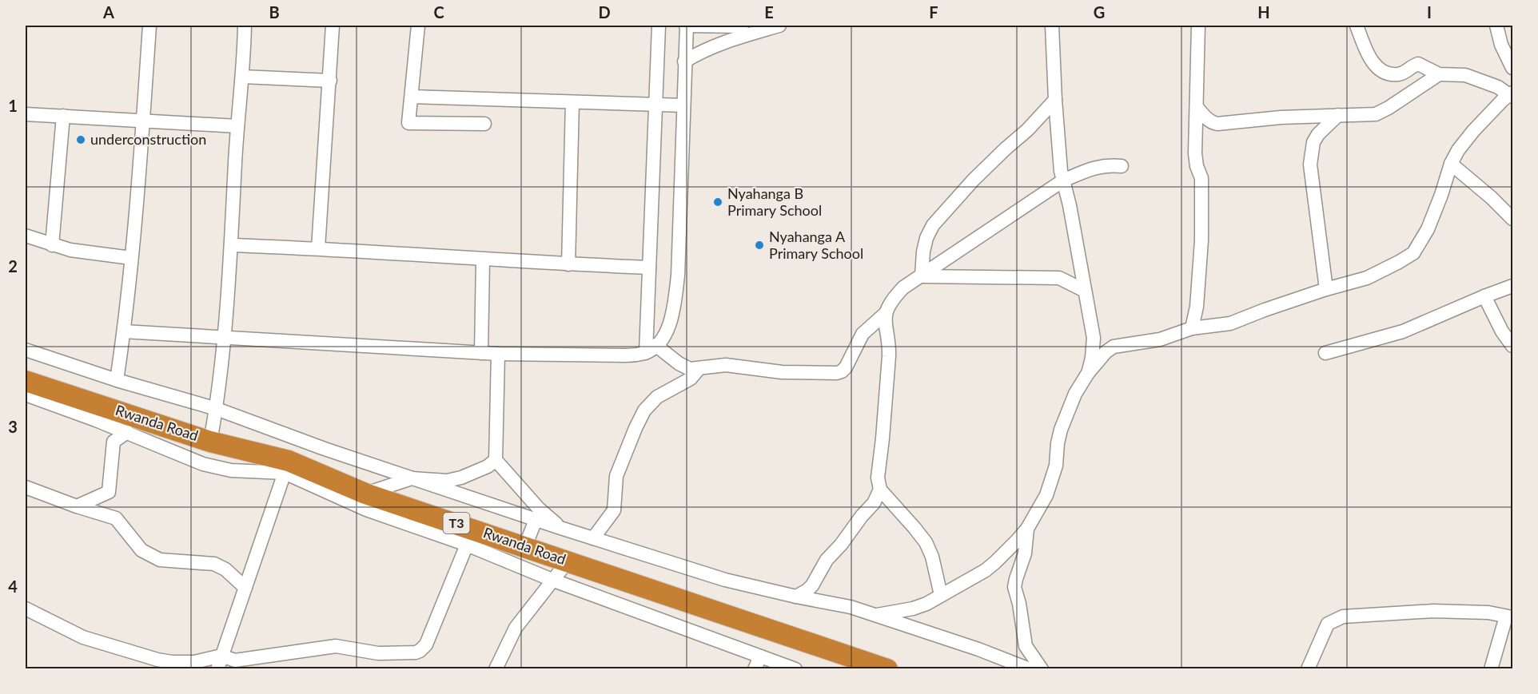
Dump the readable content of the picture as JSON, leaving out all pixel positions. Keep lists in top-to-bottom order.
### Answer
{
  "streets": {
    "highway": ["Rwanda Road", "T3"]
  },
  "places": ["underconstruction", "Nyahanga B Primary School", "Nyahanga A Primary School"],
  "grid": {
    "columns": [
      "A",
      "B",
      "C",
      "D",
      "E",
      "F",
      "G",
      "H",
      "I"
    ],
    "rows": [
      "1",
      "2",
      "3",
      "4"
    ]
  }
}
